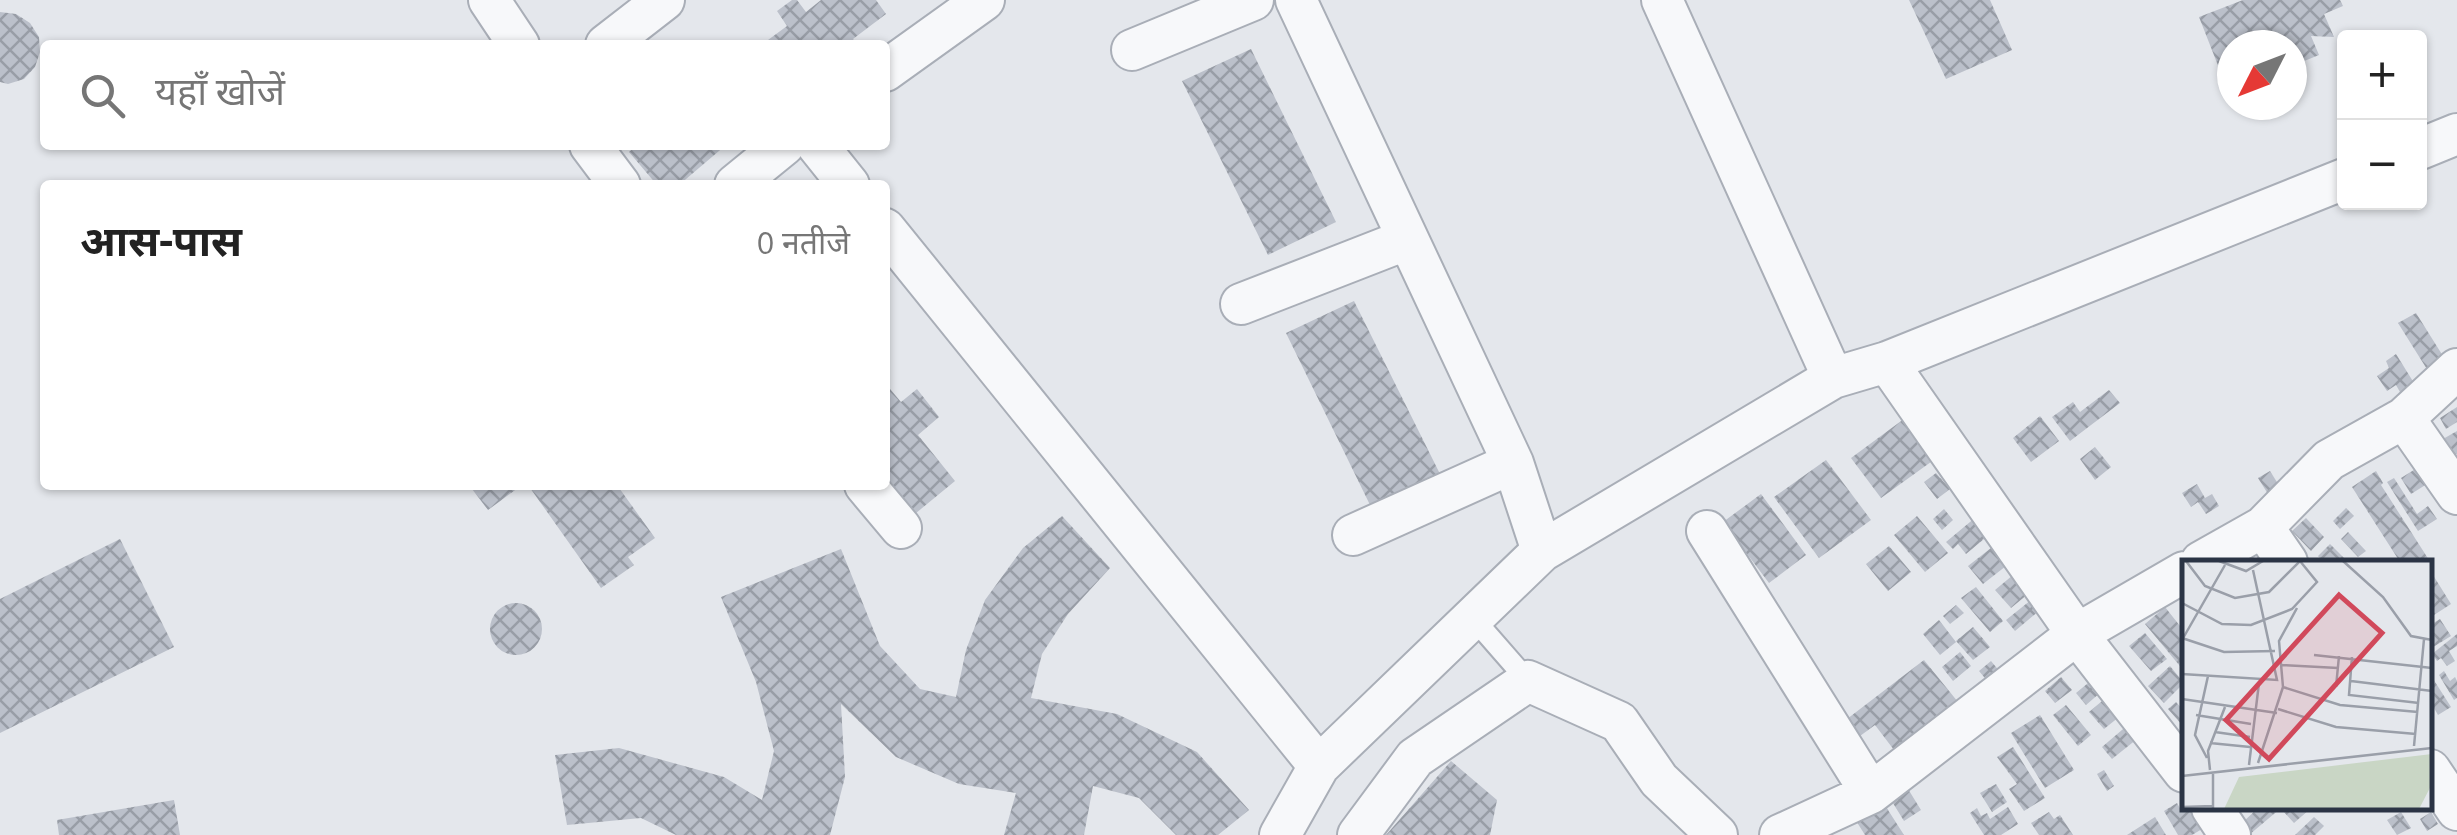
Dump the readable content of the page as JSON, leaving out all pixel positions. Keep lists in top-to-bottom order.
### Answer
{
  "north": "bottom left",
  "page": {
    "map_buttons": ["+", "−"],
    "search": "यहाँ खोजें",
    "heading": ["आस-पास", "0 नतीजे"]
  }
}
